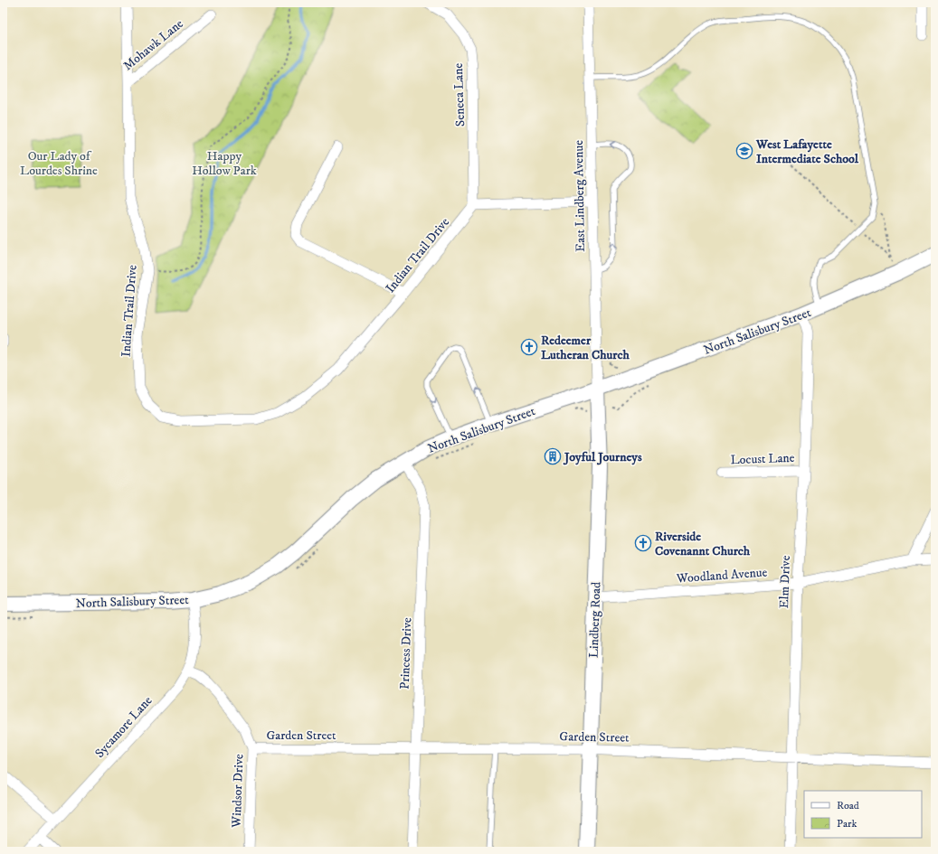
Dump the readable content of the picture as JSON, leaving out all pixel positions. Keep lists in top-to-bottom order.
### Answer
{
  "streets": {
    "street": [
      "Mohawk Lane",
      "Seneca Lane",
      "East Lindberg Avenue",
      "Indian Trail Drive",
      "North Salisbury Street",
      "Locust Lane",
      "Woodland Avenue",
      "Elm Drive",
      "Lindberg Road",
      "Princess Drive",
      "Sycamore Lane",
      "Garden Street",
      "Windsor Drive"
    ]
  },
  "crossings": [
    ["Mohawk Lane", "Indian Trail Drive"],
    ["Seneca Lane", "Indian Trail Drive"],
    ["East Lindberg Avenue", "North Salisbury Street"],
    ["East Lindberg Avenue", "Lindberg Road"],
    ["North Salisbury Street", "Elm Drive"],
    ["North Salisbury Street", "Lindberg Road"],
    ["North Salisbury Street", "Princess Drive"],
    ["North Salisbury Street", "Sycamore Lane"],
    ["Locust Lane", "Elm Drive"],
    ["Woodland Avenue", "Elm Drive"],
    ["Woodland Avenue", "Lindberg Road"],
    ["Elm Drive", "Garden Street"],
    ["Lindberg Road", "Garden Street"],
    ["Princess Drive", "Garden Street"],
    ["Sycamore Lane", "Windsor Drive"],
    ["Garden Street", "Windsor Drive"]
  ],
  "parks": ["Our Lady of Lourdes Shrine", "Happy Hollow Park"],
  "places": {
    "school or university": ["West Lafayette Intermediate School"],
    "church": ["Redeemer Lutheran Church", "Riverside Covenannt Church"],
    "building": ["Joyful Journeys"]
  },
  "legend": ["Road", "Park"]
}
